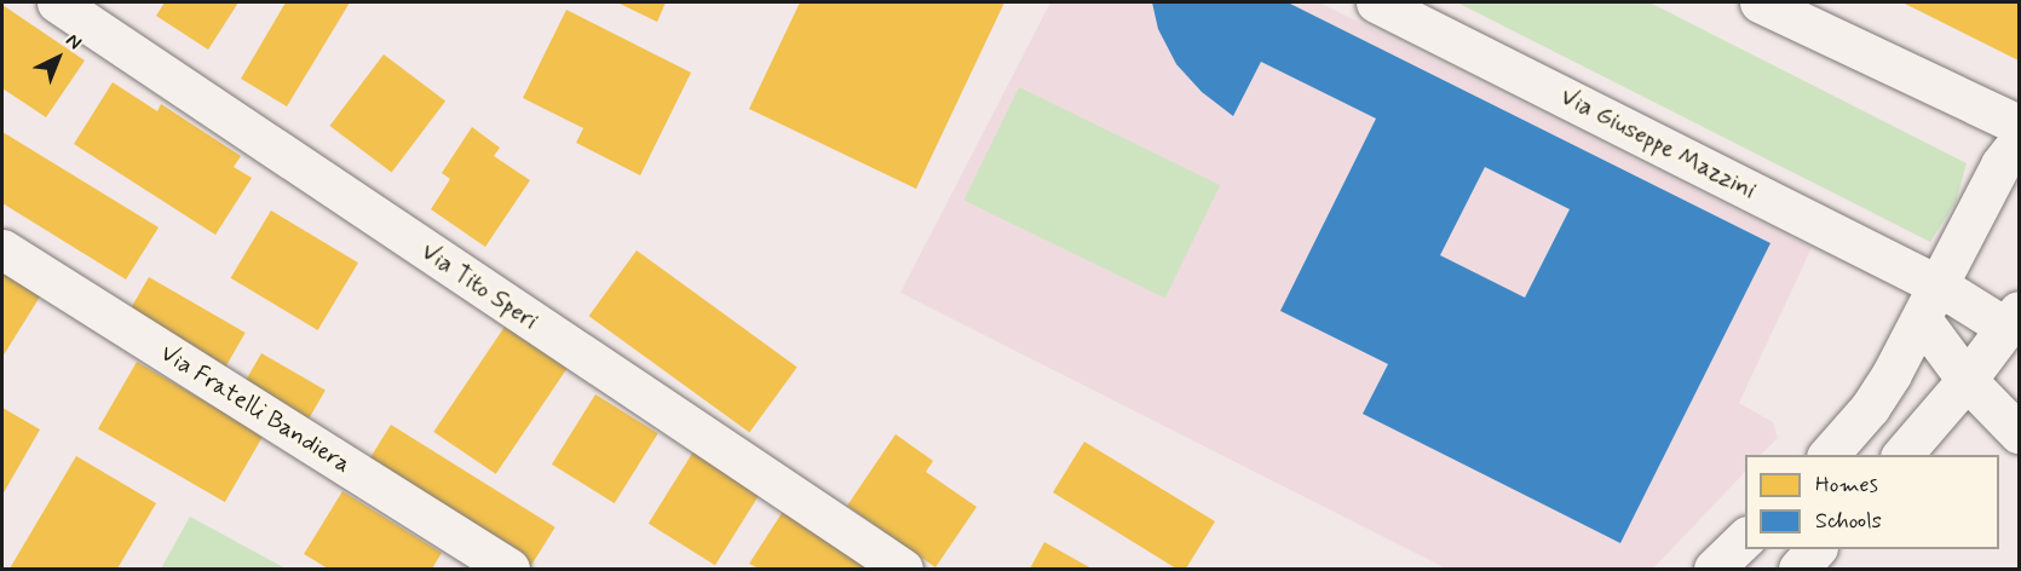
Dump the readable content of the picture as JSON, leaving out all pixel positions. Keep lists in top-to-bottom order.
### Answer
{
  "streets": {
    "street": ["Via Giuseppe Mazzini", "Via Tito Speri", "Via Fratelli Bandiera"]
  },
  "legend": ["Homes", "Schools"],
  "north": "top right"
}
